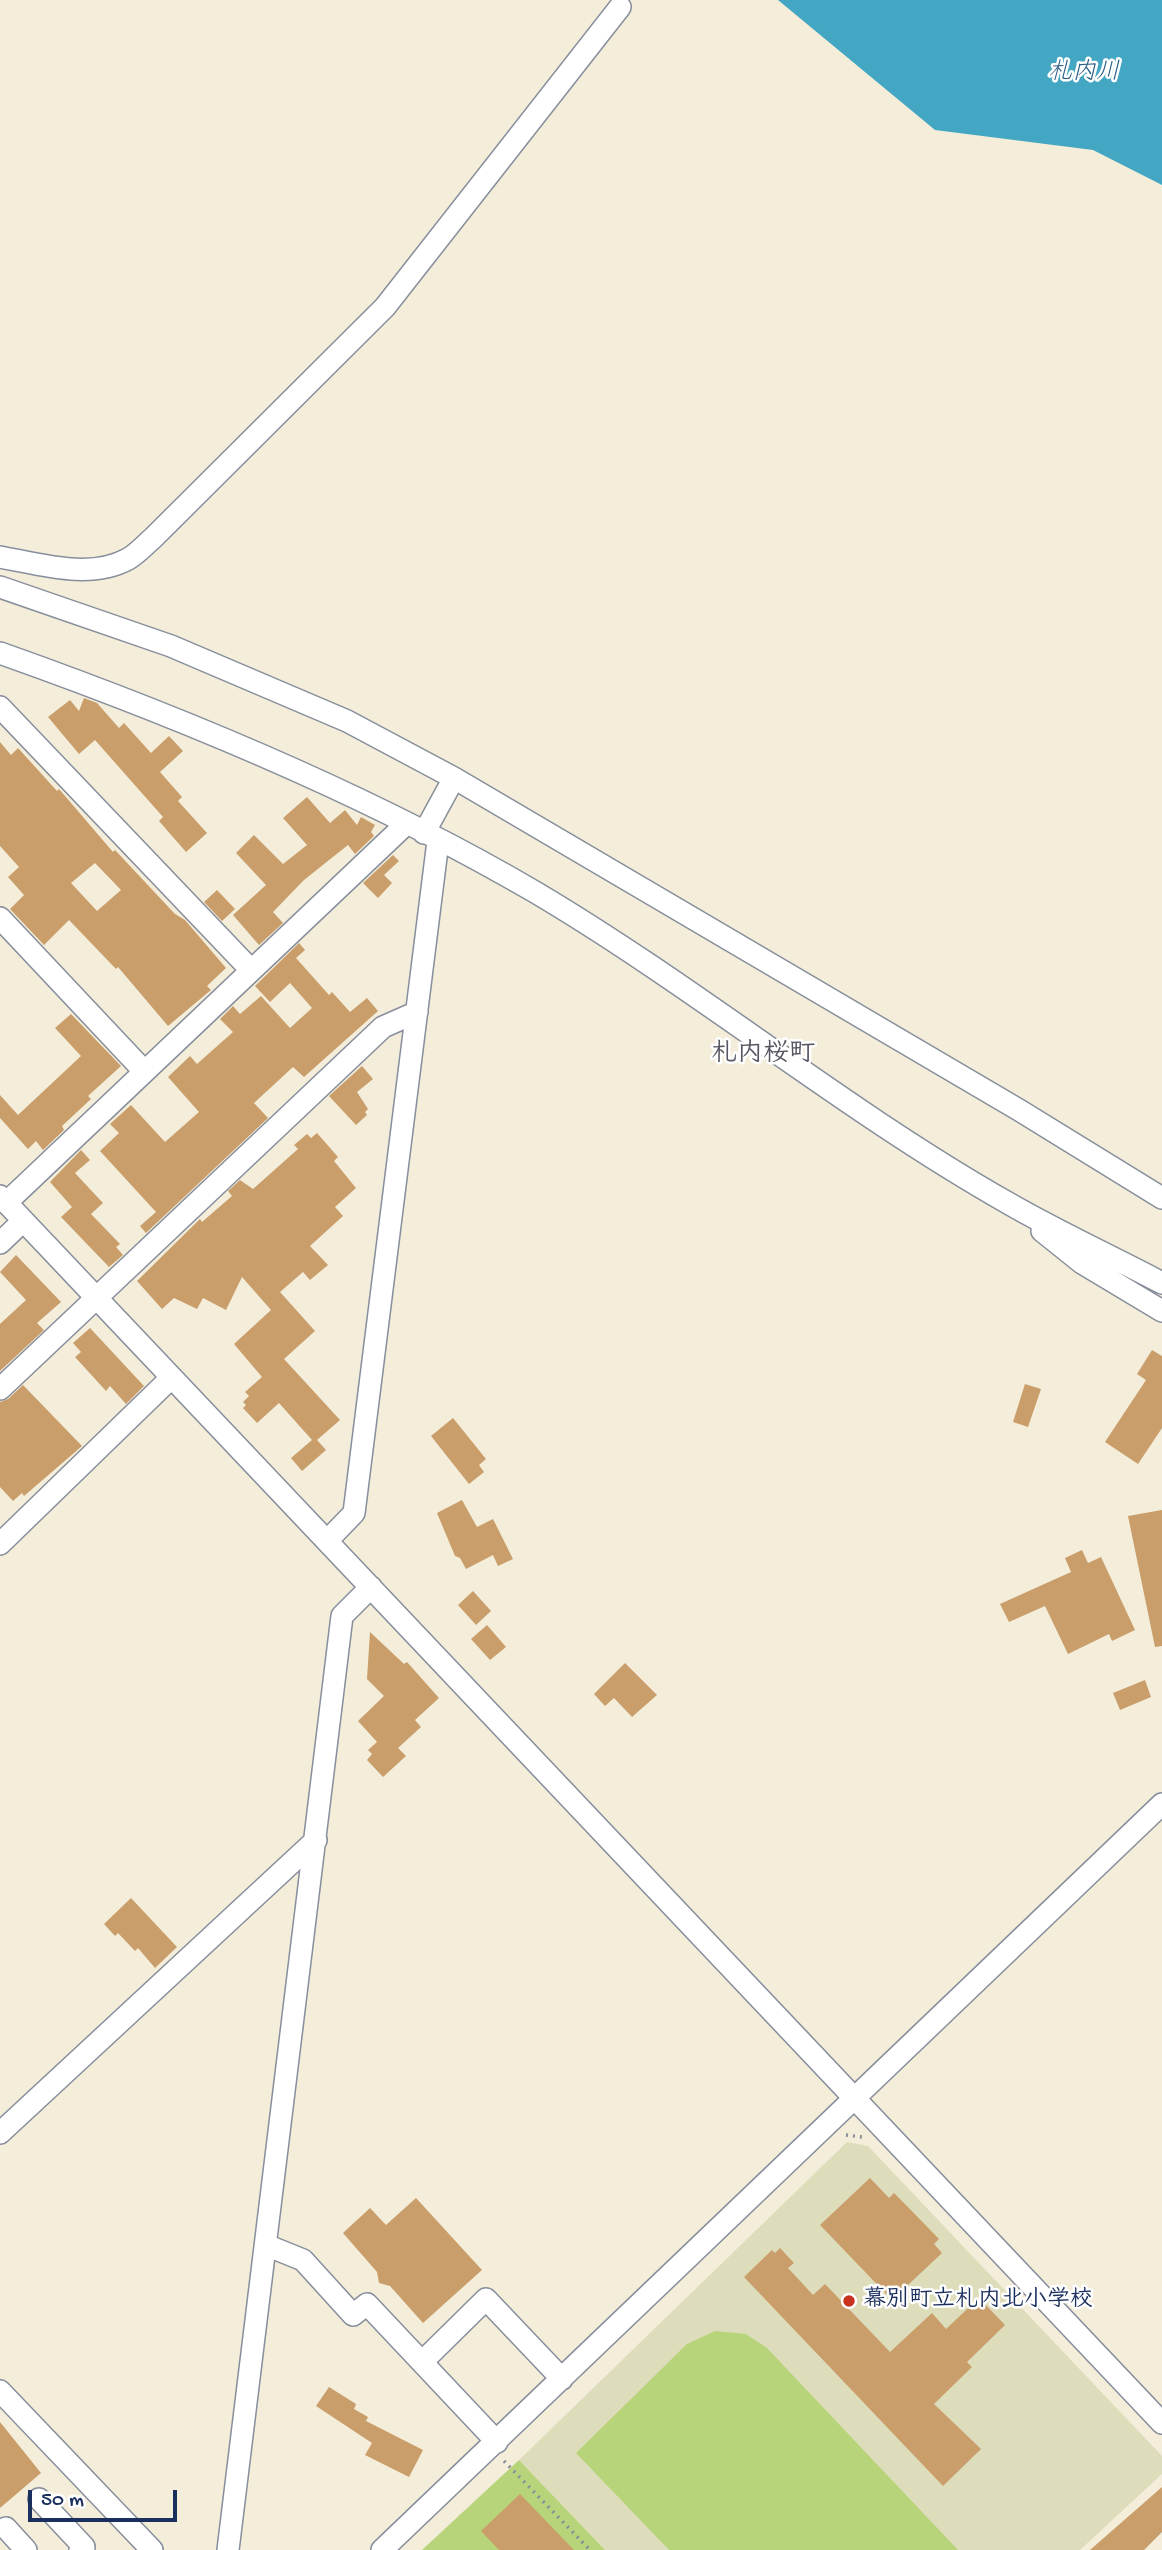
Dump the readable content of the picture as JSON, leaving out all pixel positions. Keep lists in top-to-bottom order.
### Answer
{
  "districts": ["札内桜町"],
  "water": ["札内川"],
  "places": ["幕別町立札内北小学校"],
  "scale_bar": "50 m"
}
